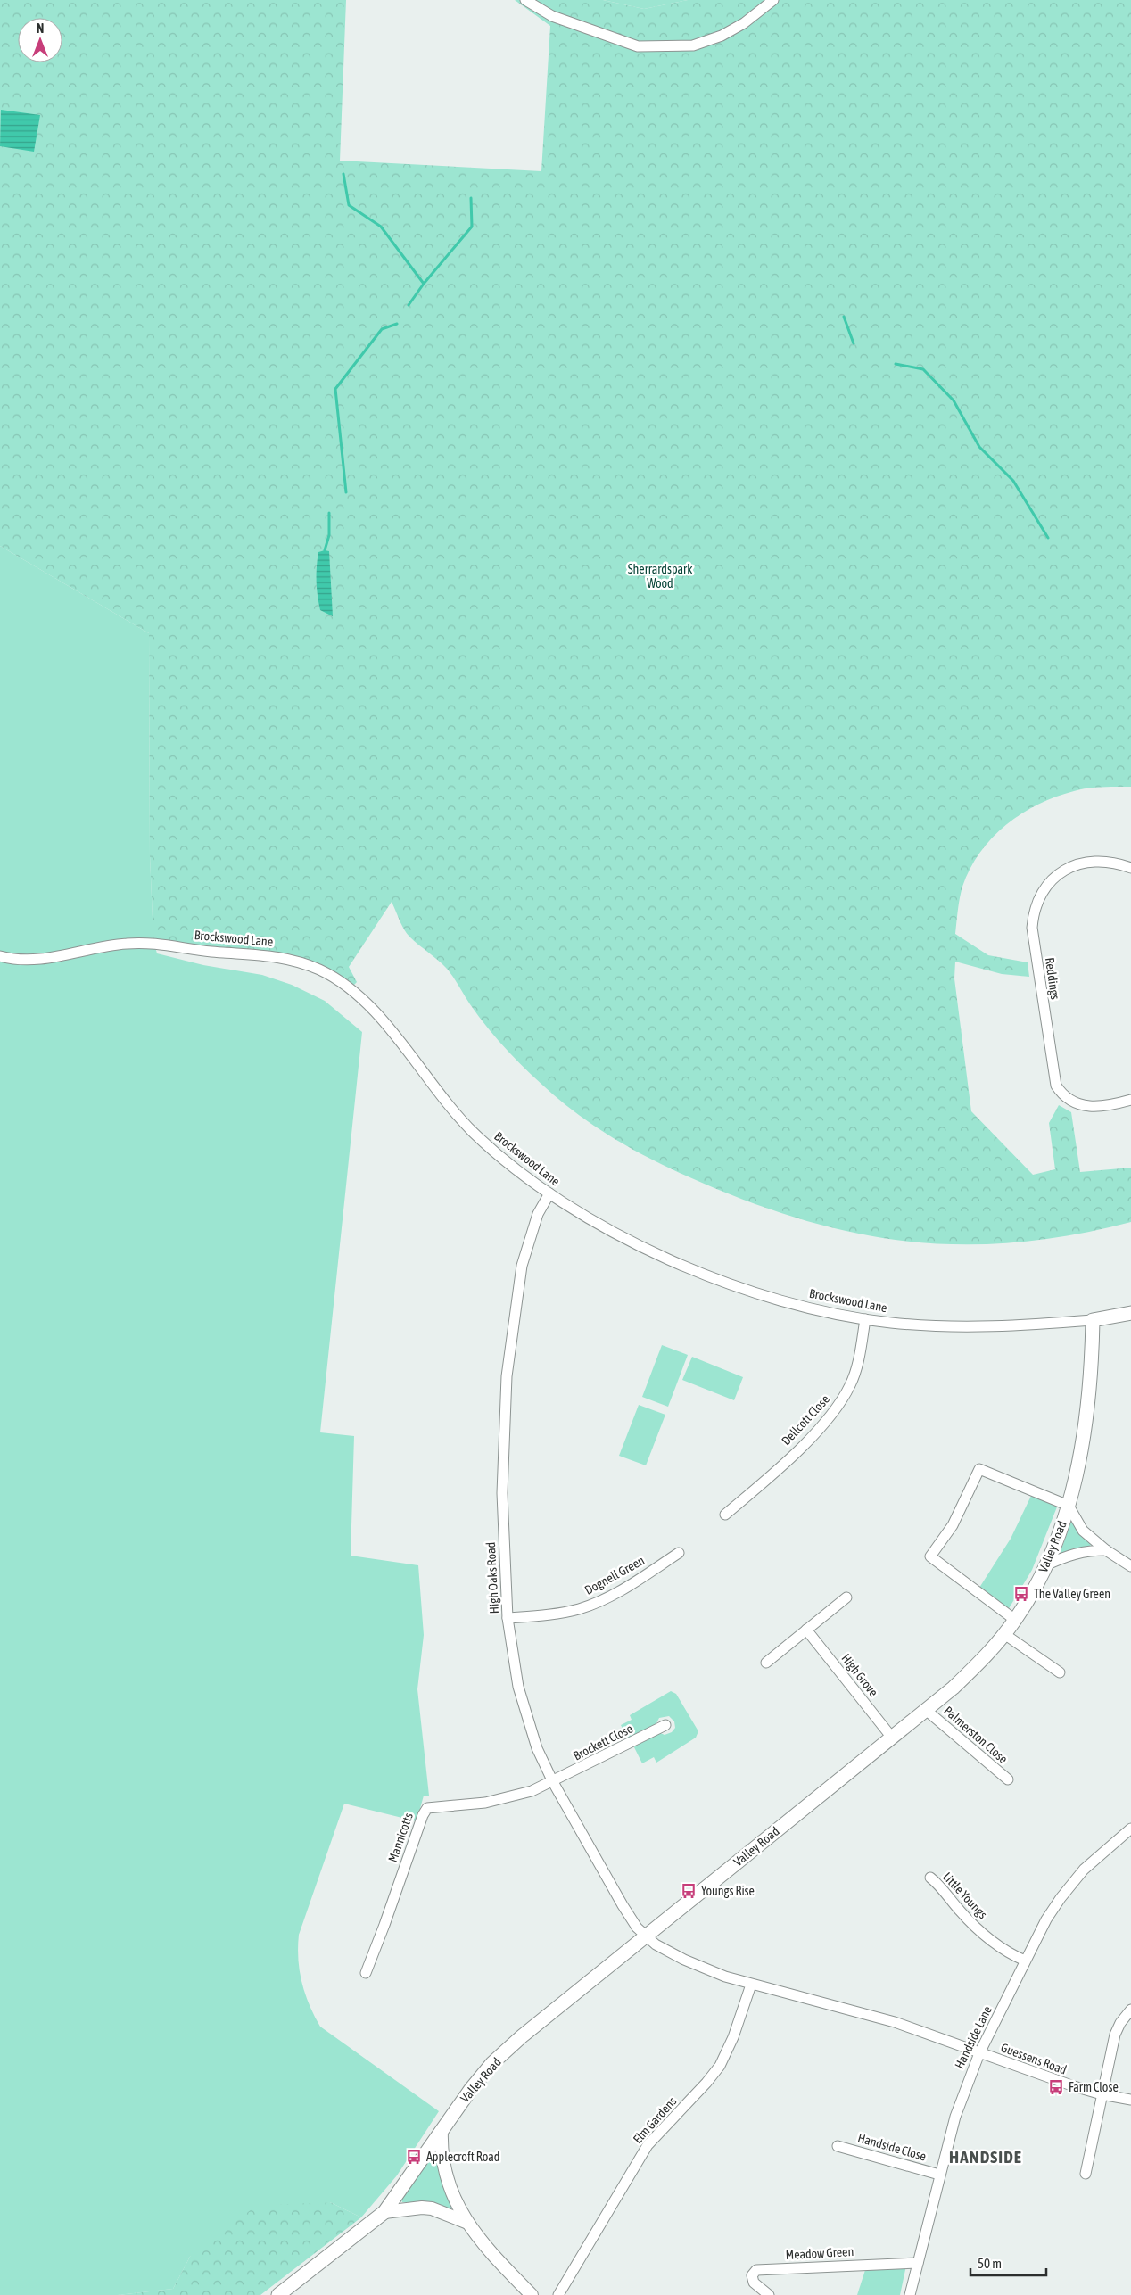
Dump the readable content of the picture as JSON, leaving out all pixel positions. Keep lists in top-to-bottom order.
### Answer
{
  "streets": {
    "main road": ["Valley Road"],
    "street": [
      "Brockswood Lane",
      "Reddings",
      "Dellcott Close",
      "Dognell Green",
      "High Oaks Road",
      "High Grove",
      "Palmerston Close",
      "Brockett Close",
      "Mannicotts",
      "Little Youngs",
      "Handside Lane",
      "Guessens Road",
      "Elm Gardens",
      "Handside Close",
      "Meadow Green"
    ]
  },
  "crossings": [
    ["Brockswood Lane", "Dellcott Close"],
    ["Brockswood Lane", "Valley Road"],
    ["Brockswood Lane", "High Oaks Road"],
    ["Valley Road", "High Oaks Road"],
    ["Valley Road", "High Grove"],
    ["Valley Road", "Palmerston Close"],
    ["Dognell Green", "High Oaks Road"],
    ["High Oaks Road", "Brockett Close"],
    ["High Oaks Road", "Mannicotts"],
    ["Brockett Close", "Mannicotts"],
    ["Little Youngs", "Handside Lane"],
    ["Handside Lane", "Guessens Road"],
    ["Handside Lane", "Handside Close"],
    ["Handside Lane", "Meadow Green"]
  ],
  "districts": ["HANDSIDE"],
  "parks": ["Sherrardspark Wood"],
  "places": {
    "bus stop": [
      "The Valley Green",
      "Youngs Rise",
      "Farm Close",
      "Applecroft Road"
    ]
  },
  "scale_bar": "50 m",
  "north": "top"
}
